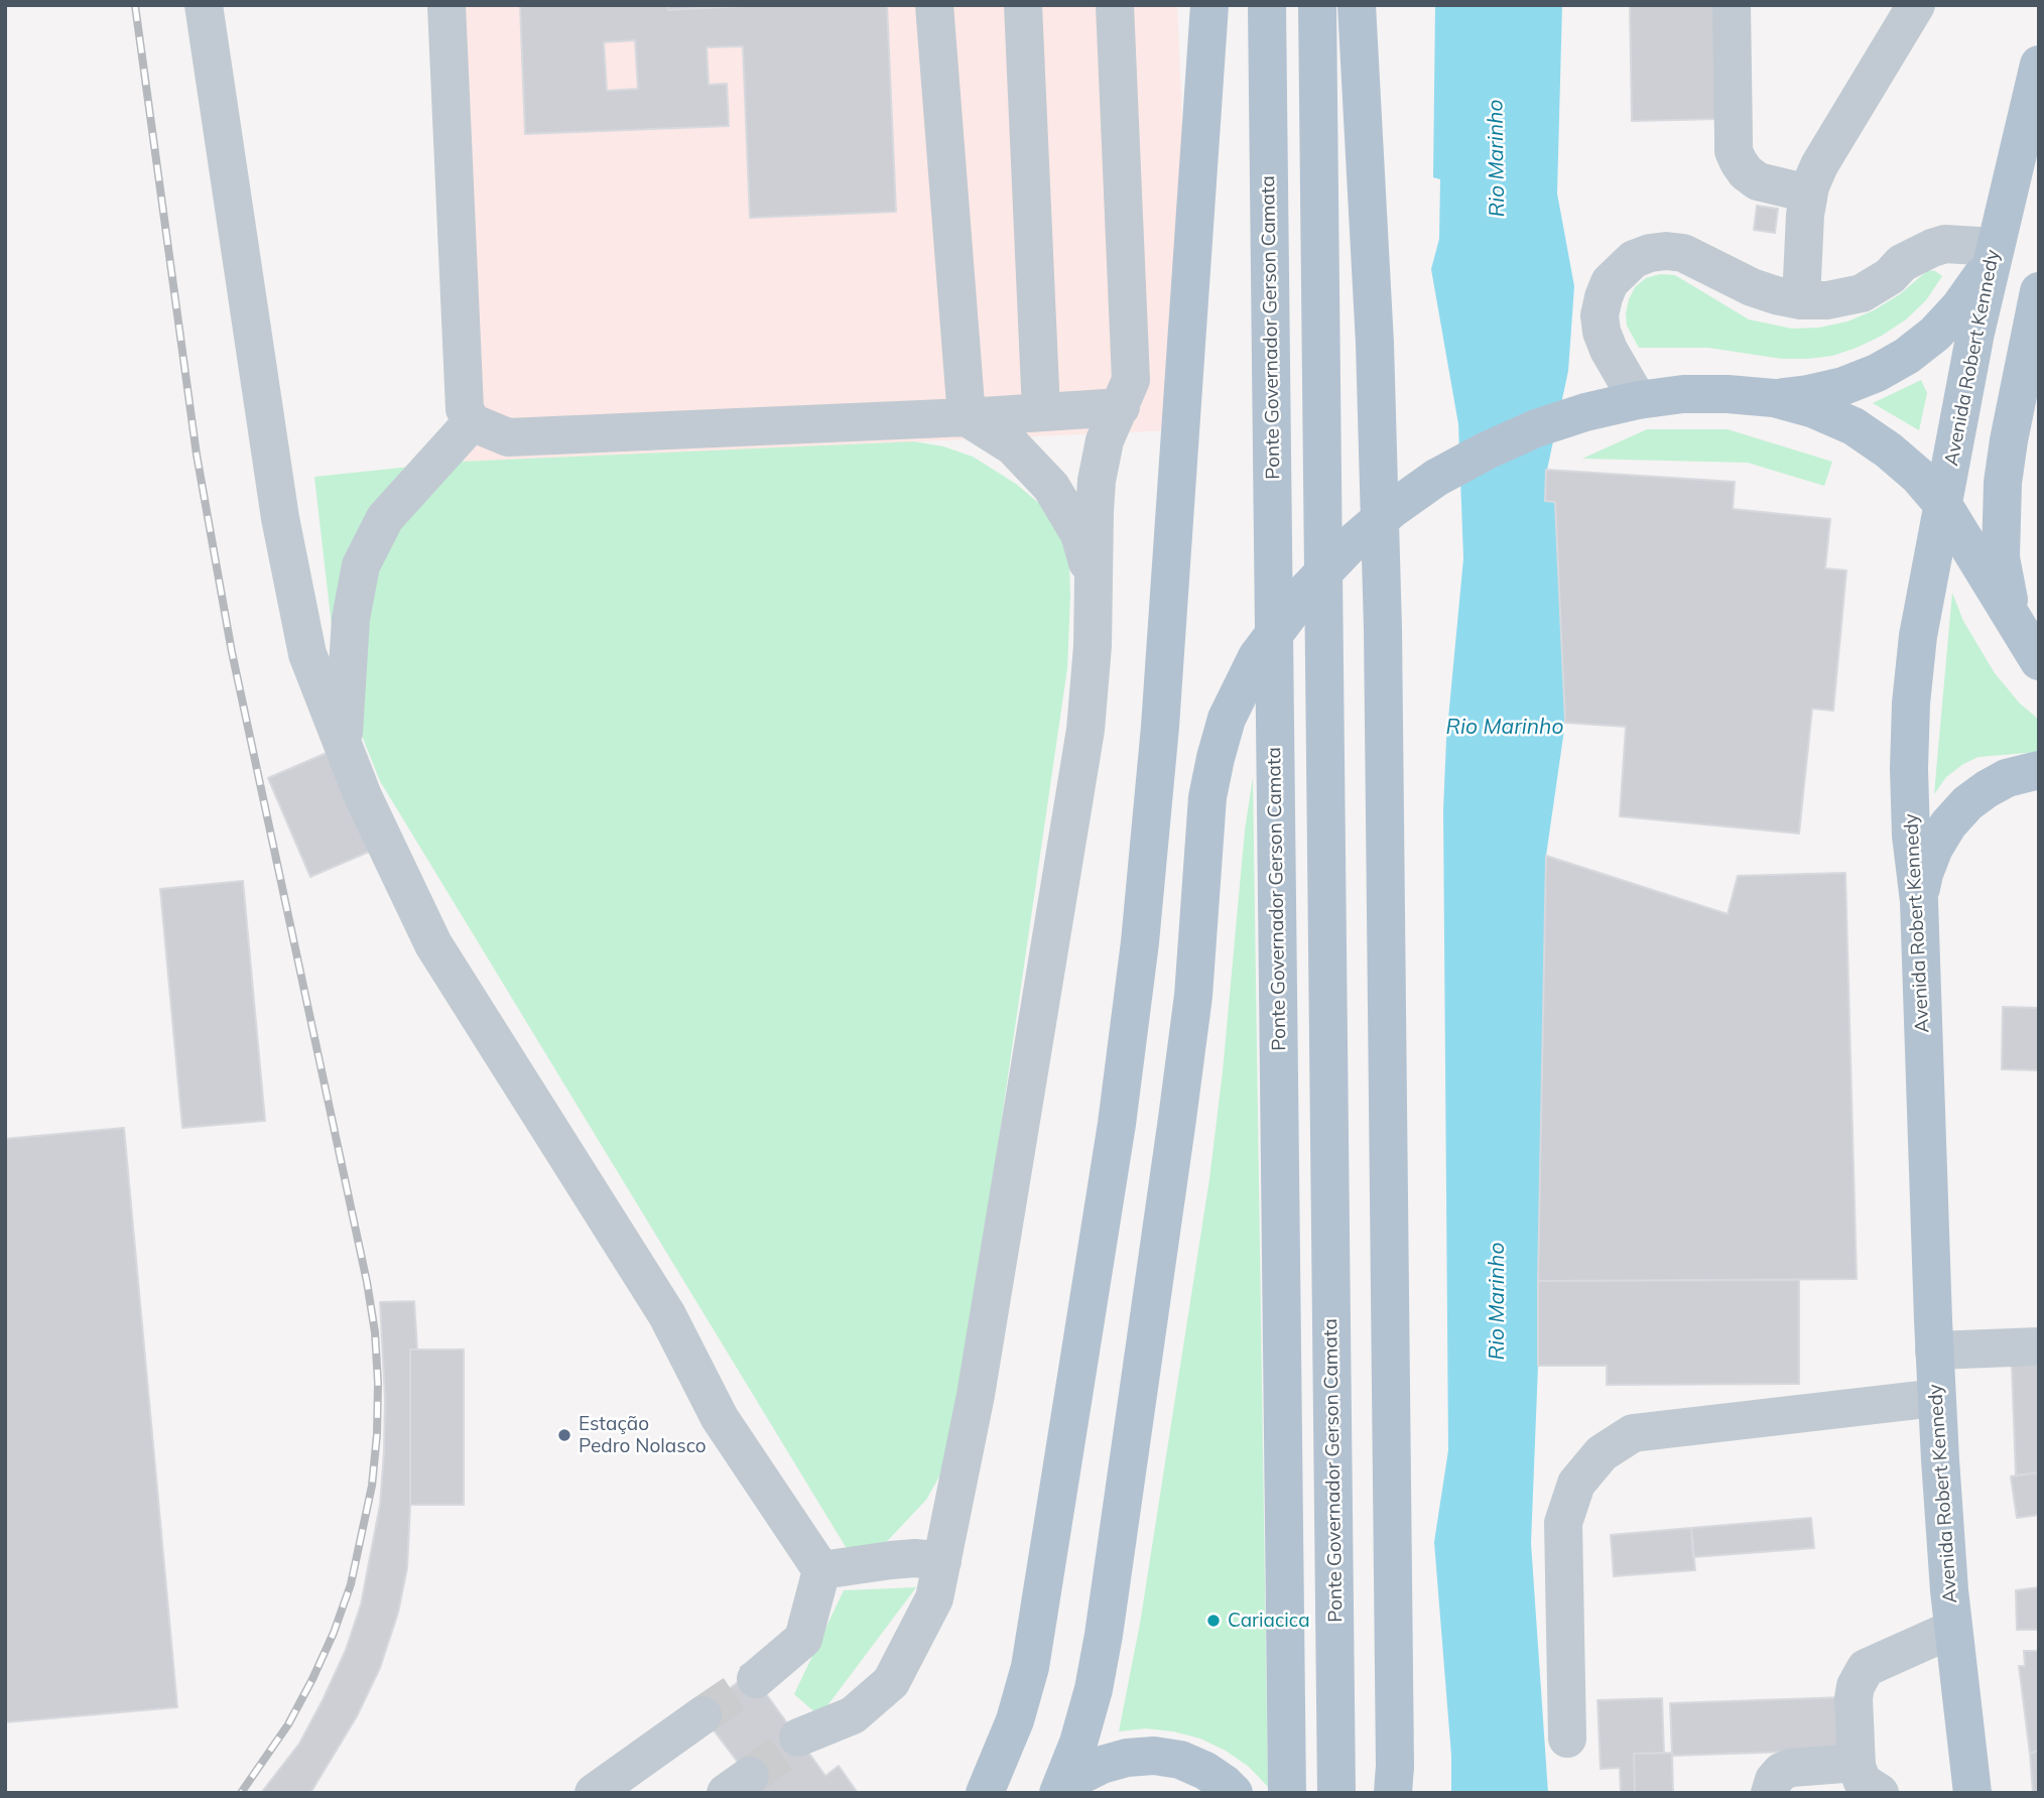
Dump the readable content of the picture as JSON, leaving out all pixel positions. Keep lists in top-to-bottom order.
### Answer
{
  "streets": {
    "main road": ["Ponte Governador Gerson Camata", "Avenida Robert Kennedy"]
  },
  "water": ["Rio Marinho"],
  "places": ["Estação Pedro Nolasco", "Cariacica"]
}
